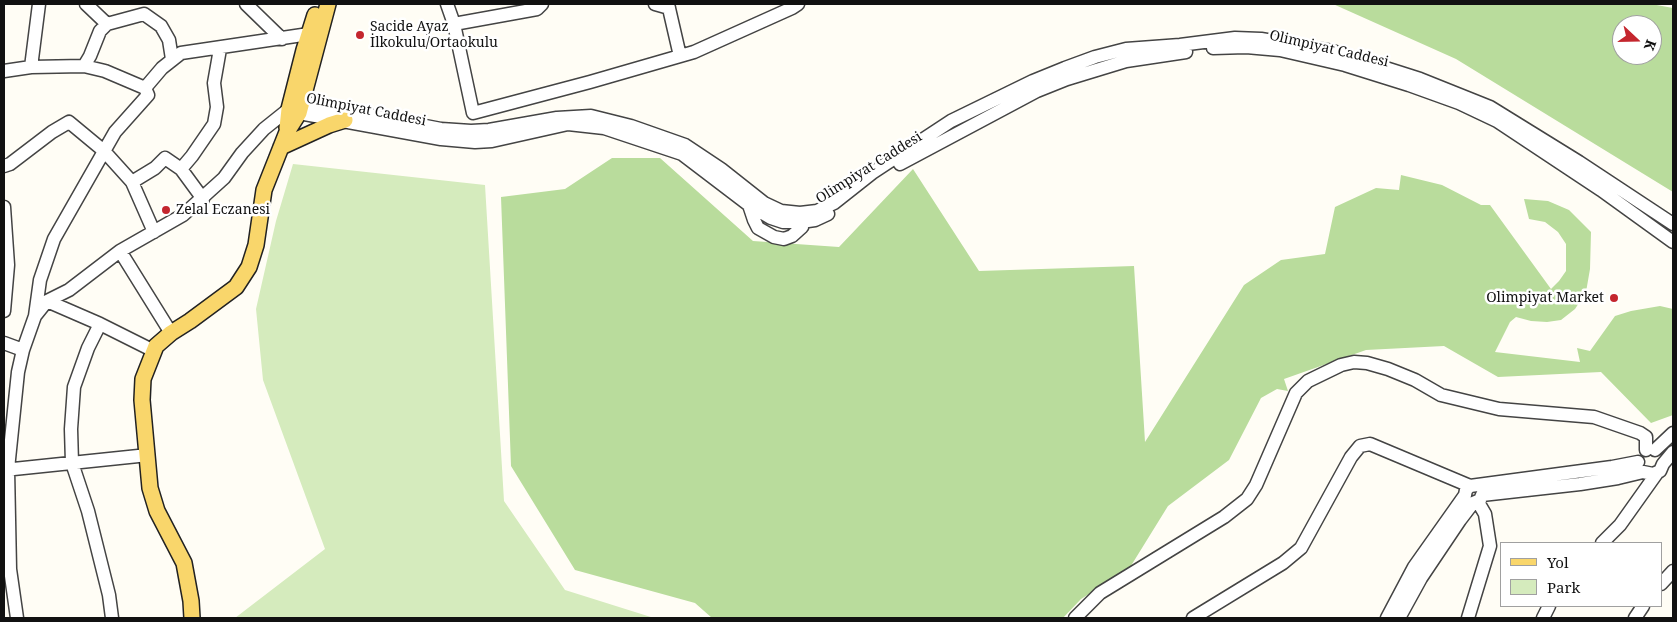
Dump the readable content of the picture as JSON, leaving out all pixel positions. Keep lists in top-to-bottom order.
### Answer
{
  "streets": {
    "street": ["Olimpiyat Caddesi"]
  },
  "places": ["Sacide Ayaz İlkokulu/Ortaokulu", "Zelal Eczanesi", "Olimpiyat Market"],
  "legend": ["Yol", "Park"],
  "north": "right"
}
